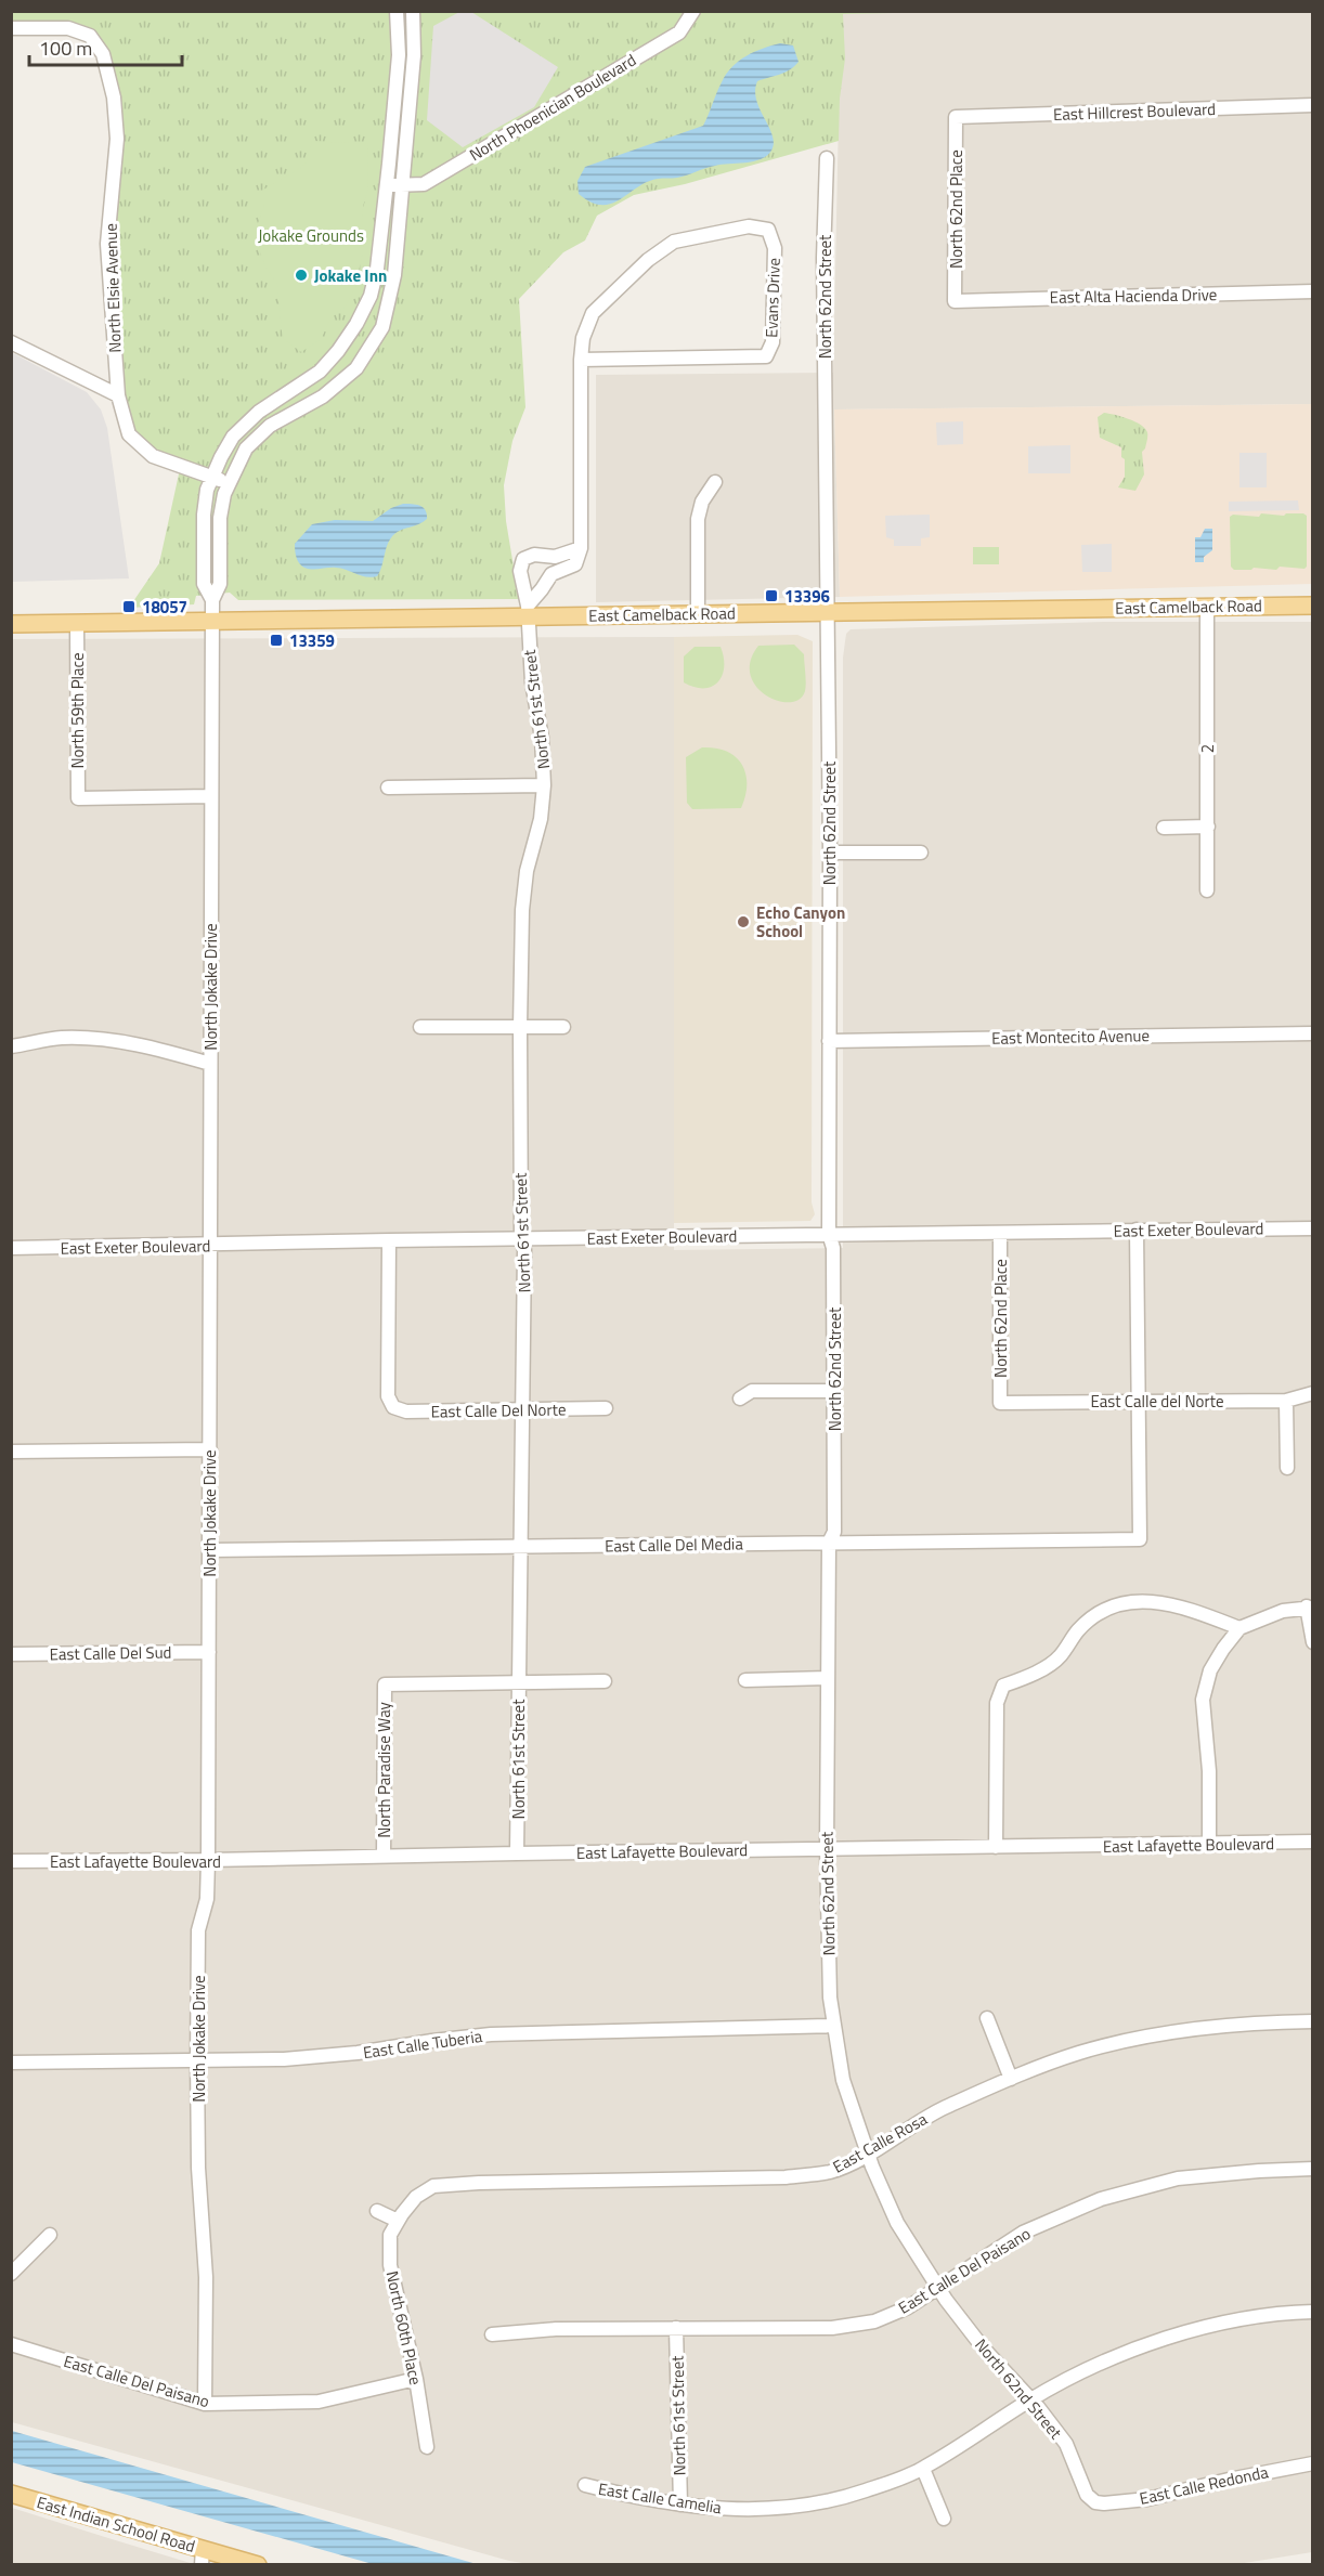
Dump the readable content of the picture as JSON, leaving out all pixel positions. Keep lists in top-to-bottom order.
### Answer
{
  "streets": {
    "main road": ["East Camelback Road", "East Indian School Road"],
    "street": [
      "North Phoenician Boulevard",
      "East Hillcrest Boulevard",
      "North 62nd Place",
      "North Elsie Avenue",
      "East Alta Hacienda Drive",
      "North 62nd Street",
      "Evans Drive",
      "North 61st Street",
      "North 59th Place",
      "2",
      "North Jokake Drive",
      "East Montecito Avenue",
      "East Exeter Boulevard",
      "East Calle del Norte",
      "East Calle Del Norte",
      "East Calle Del Media",
      "East Calle Del Sud",
      "North Paradise Way",
      "East Lafayette Boulevard",
      "East Calle Tuberia",
      "East Calle Rosa",
      "East Calle Del Paisano",
      "North 60th Place",
      "East Calle Redonda",
      "East Calle Camelia"
    ]
  },
  "crossings": [
    ["East Hillcrest Boulevard", "North 62nd Place"],
    ["North 62nd Place", "East Alta Hacienda Drive"],
    ["North 62nd Place", "East Exeter Boulevard"],
    ["North 62nd Place", "East Calle del Norte"],
    ["North 62nd Street", "East Camelback Road"],
    ["North 62nd Street", "East Montecito Avenue"],
    ["North 62nd Street", "East Exeter Boulevard"],
    ["North 62nd Street", "East Calle Del Media"],
    ["North 62nd Street", "East Lafayette Boulevard"],
    ["North 62nd Street", "East Calle Tuberia"],
    ["North 62nd Street", "East Calle Rosa"],
    ["North 62nd Street", "East Calle Del Paisano"],
    ["North 62nd Street", "East Calle Redonda"],
    ["North 62nd Street", "East Calle Camelia"],
    ["East Camelback Road", "North 61st Street"],
    ["East Camelback Road", "North 59th Place"],
    ["East Camelback Road", "2"],
    ["East Camelback Road", "North Jokake Drive"],
    ["North 61st Street", "East Exeter Boulevard"],
    ["North 61st Street", "East Calle Del Norte"],
    ["North 61st Street", "East Calle Del Media"],
    ["North 61st Street", "North Paradise Way"],
    ["North 61st Street", "East Lafayette Boulevard"],
    ["North 61st Street", "East Calle Del Paisano"],
    ["North 61st Street", "East Calle Camelia"],
    ["North 59th Place", "North Jokake Drive"],
    ["North Jokake Drive", "East Exeter Boulevard"],
    ["North Jokake Drive", "East Calle Del Media"],
    ["North Jokake Drive", "East Calle Del Sud"],
    ["North Jokake Drive", "East Lafayette Boulevard"],
    ["North Jokake Drive", "East Calle Tuberia"],
    ["North Jokake Drive", "East Calle Del Paisano"],
    ["East Exeter Boulevard", "East Calle Del Norte"],
    ["East Calle del Norte", "East Calle Del Media"],
    ["North Paradise Way", "East Lafayette Boulevard"],
    ["East Calle Rosa", "North 60th Place"],
    ["East Calle Del Paisano", "North 60th Place"]
  ],
  "parks": ["Jokake Grounds"],
  "places": {
    "other": ["Jokake Inn", "Echo Canyon School"],
    "transit": ["13396", "18057", "13359"]
  },
  "scale_bar": "100 m"
}
